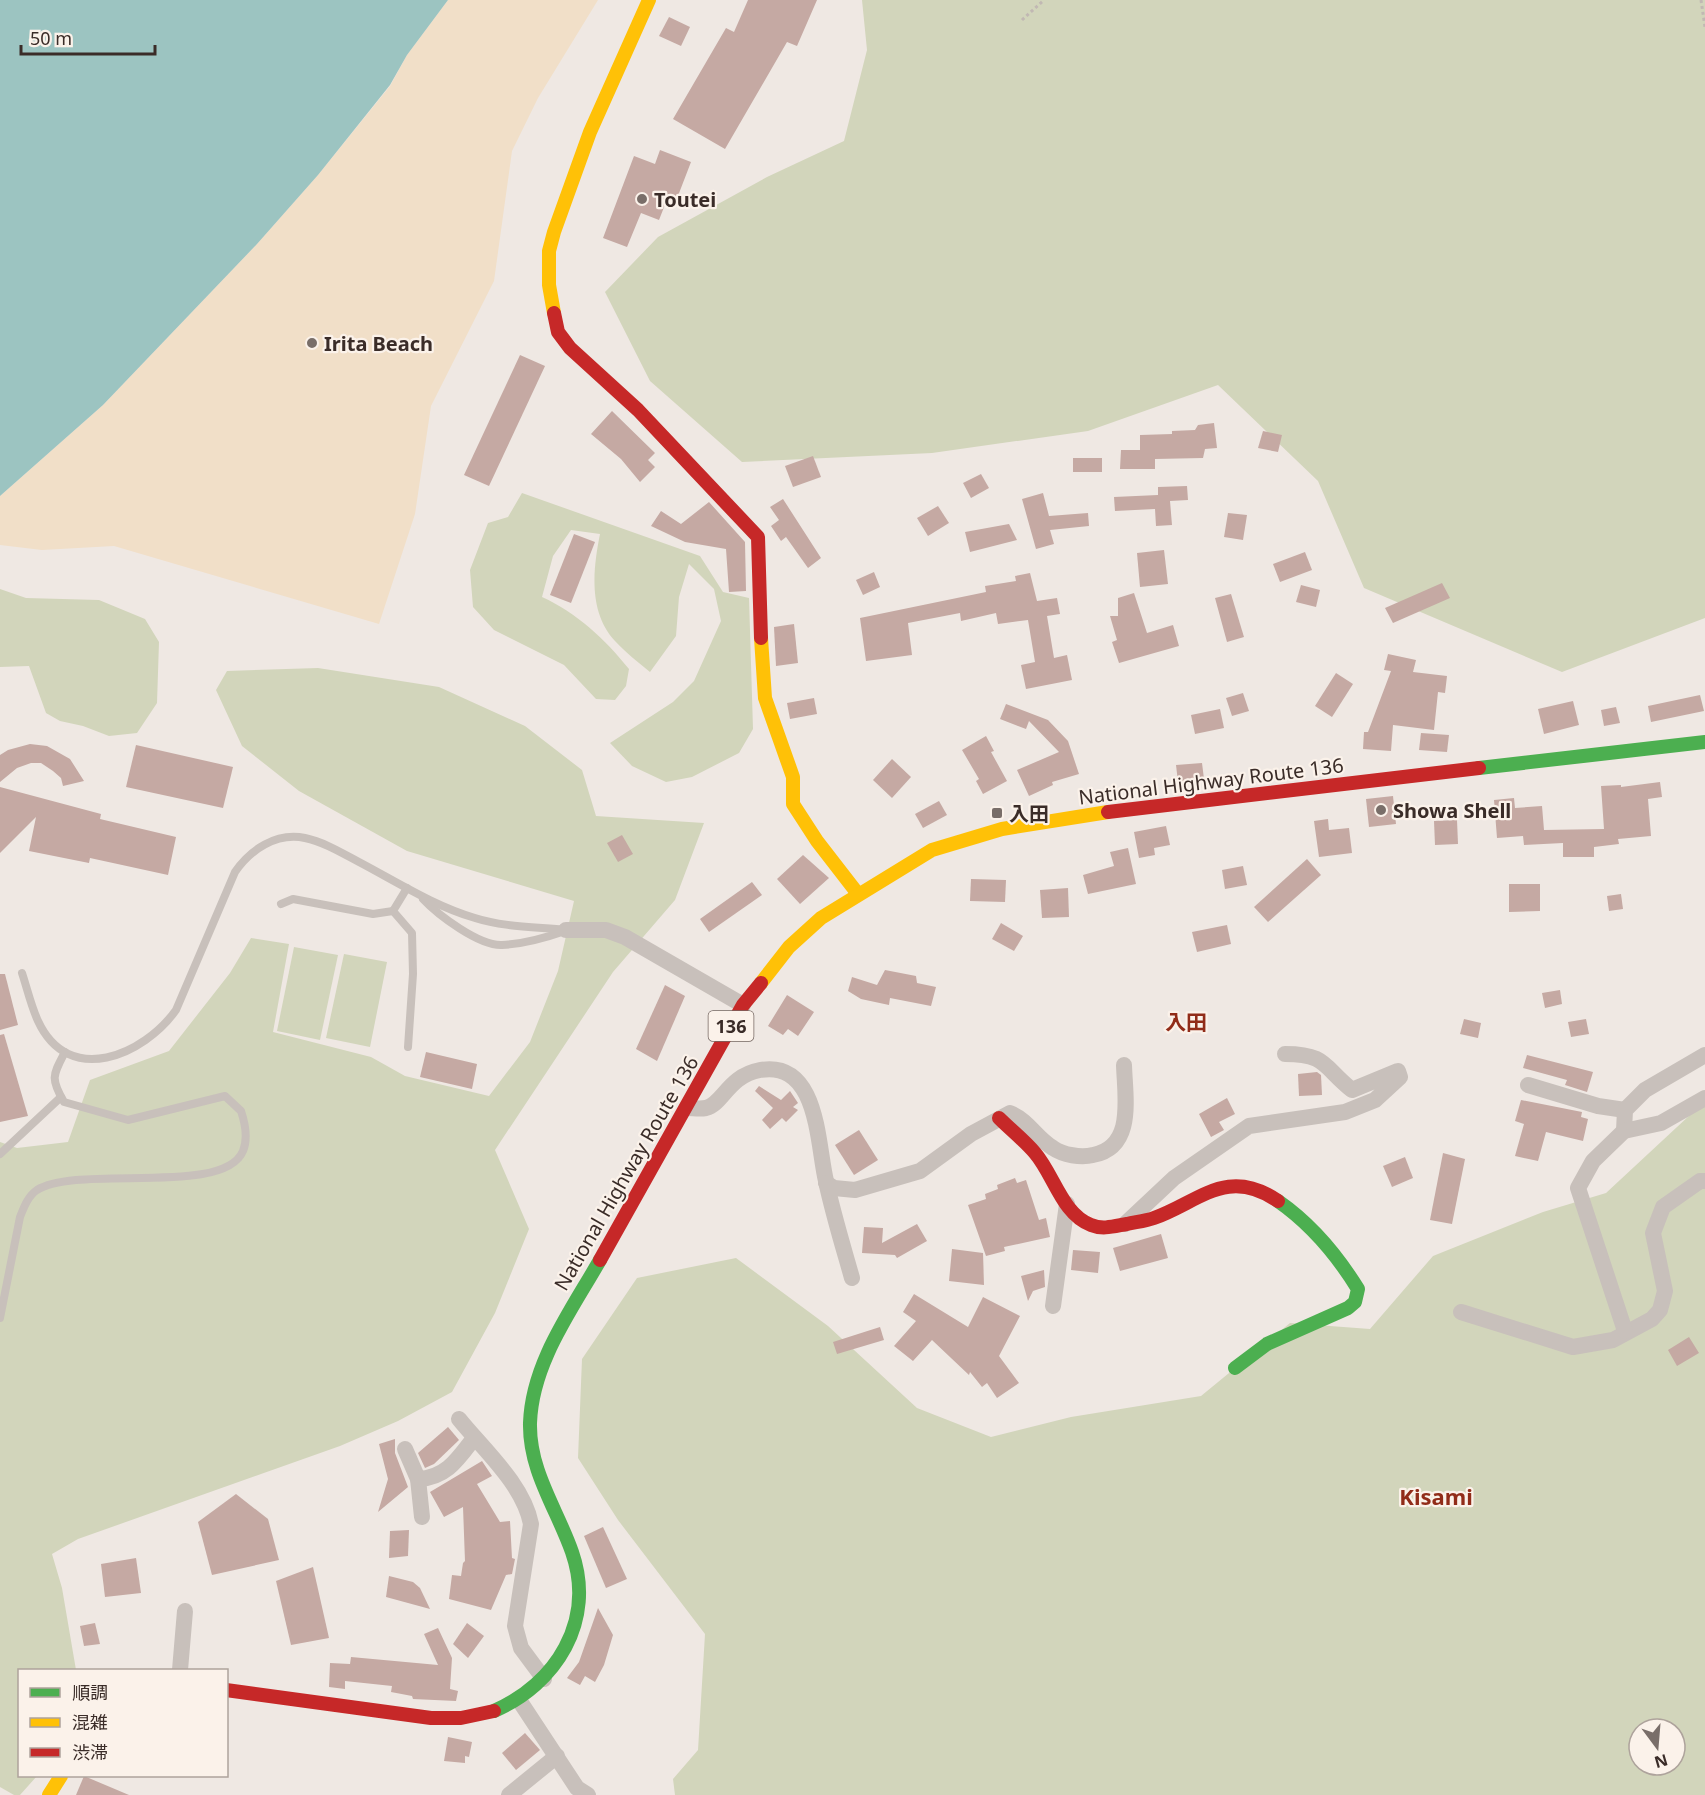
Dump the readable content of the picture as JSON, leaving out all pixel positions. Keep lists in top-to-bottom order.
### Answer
{
  "streets": {
    "main road": ["National Highway Route 136", "136"]
  },
  "districts": ["入田", "Kisami"],
  "places": {
    "other": ["Toutei", "Irita Beach", "Showa Shell"],
    "transit": ["入田"]
  },
  "legend": ["順調", "混雑", "渋滞"],
  "scale_bar": "50 m",
  "north": "bottom"
}
